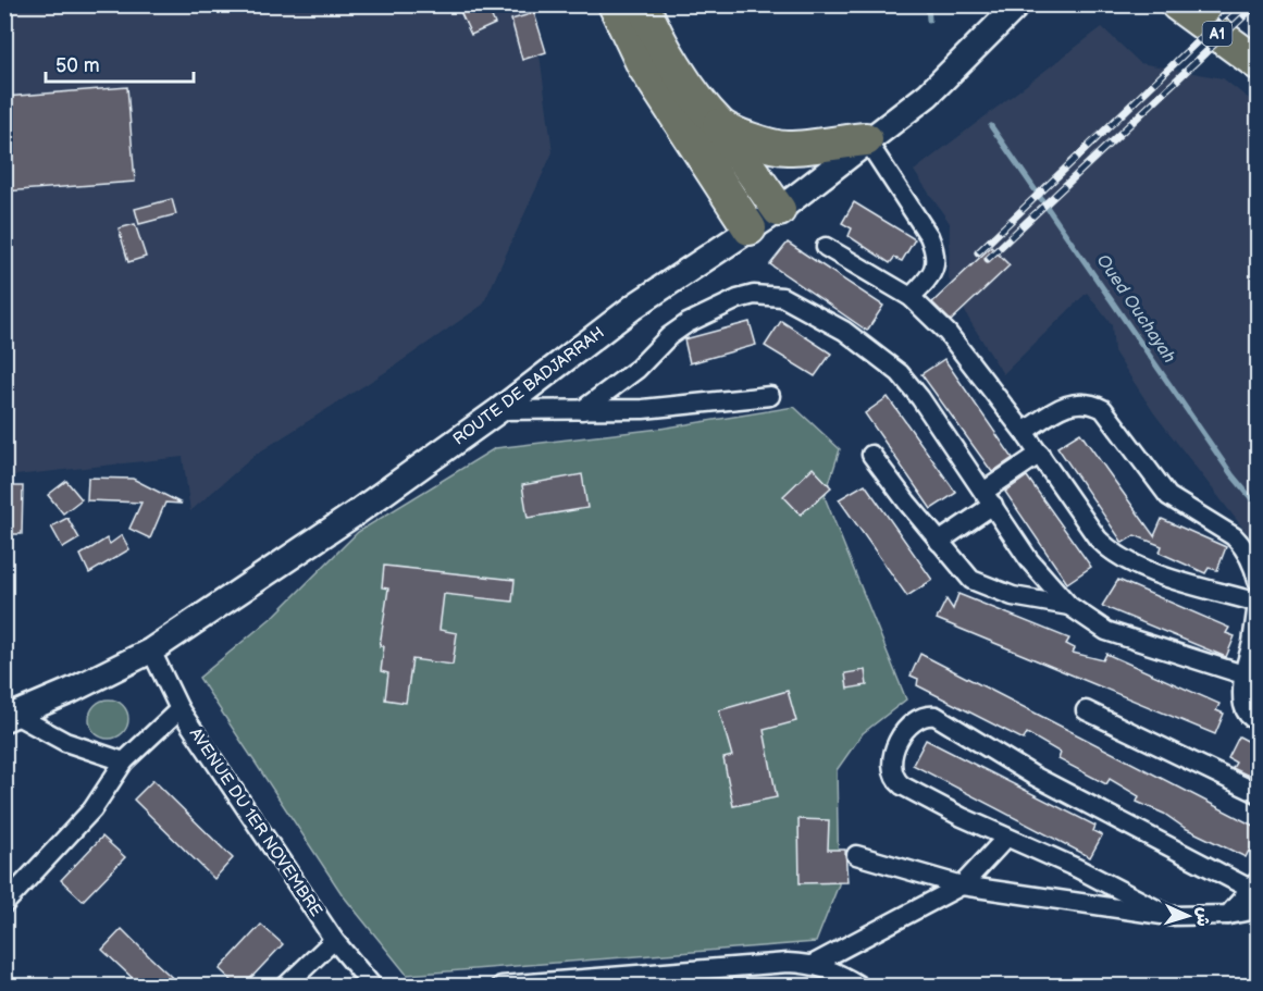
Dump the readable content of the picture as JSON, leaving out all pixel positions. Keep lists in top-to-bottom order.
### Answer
{
  "streets": {
    "highway": ["A1"],
    "main road": ["ROUTE DE BADJARRAH"],
    "street": ["AVENUE DU 1ER NOVEMBRE"]
  },
  "crossings": [
    ["ROUTE DE BADJARRAH", "AVENUE DU 1ER NOVEMBRE"]
  ],
  "water": ["Oued Ouchayah"],
  "scale_bar": "50 m",
  "north": "right"
}
